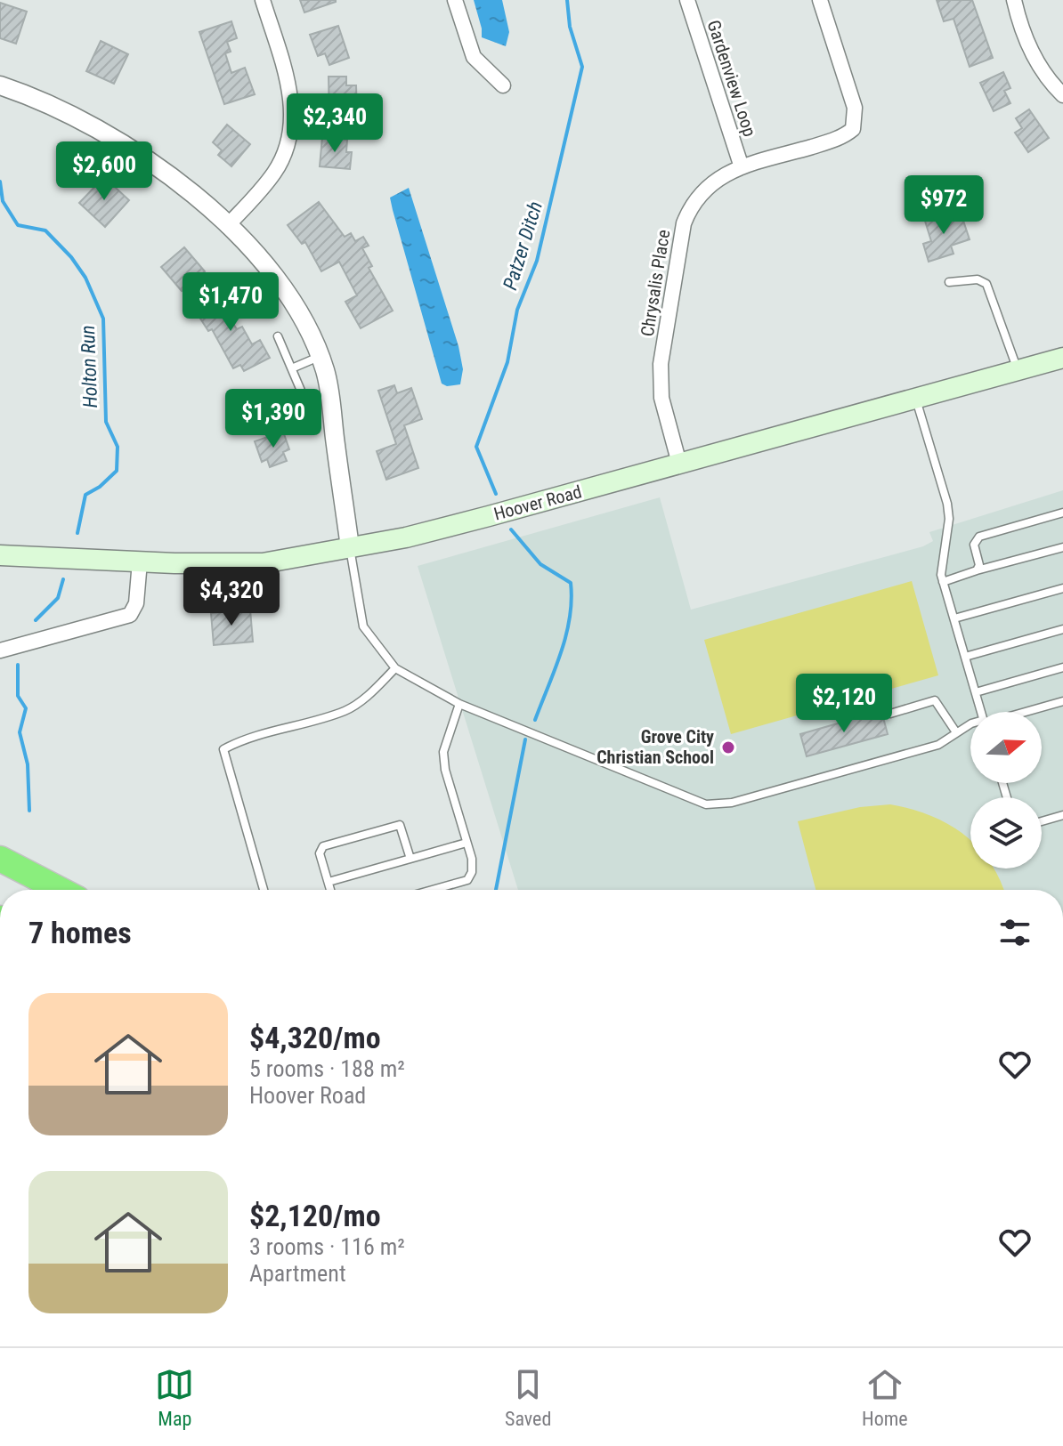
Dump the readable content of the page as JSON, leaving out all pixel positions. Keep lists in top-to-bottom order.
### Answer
{
  "streets": {
    "main road": ["Hoover Road"],
    "street": ["Gardenview Loop", "Chrysalis Place"]
  },
  "crossings": [
    ["Gardenview Loop", "Chrysalis Place"],
    ["Chrysalis Place", "Hoover Road"]
  ],
  "water": ["Patzer Ditch", "Holton Run"],
  "places": ["Grove City Christian School"],
  "north": "right",
  "page": {
    "price": [
      "$2,340",
      "$2,600",
      "$972",
      "$1,470",
      "$1,390",
      "$4,320",
      "$2,120"
    ],
    "heading": "7 homes",
    "list": [
      {
        "name": "$4,320/mo",
        "note": "5 rooms · 188 m² · Hoover Road"
      },
      {
        "name": "$2,120/mo",
        "note": "3 rooms · 116 m² · Apartment"
      }
    ],
    "tabs": ["Map", "Saved", "Home"]
  }
}
